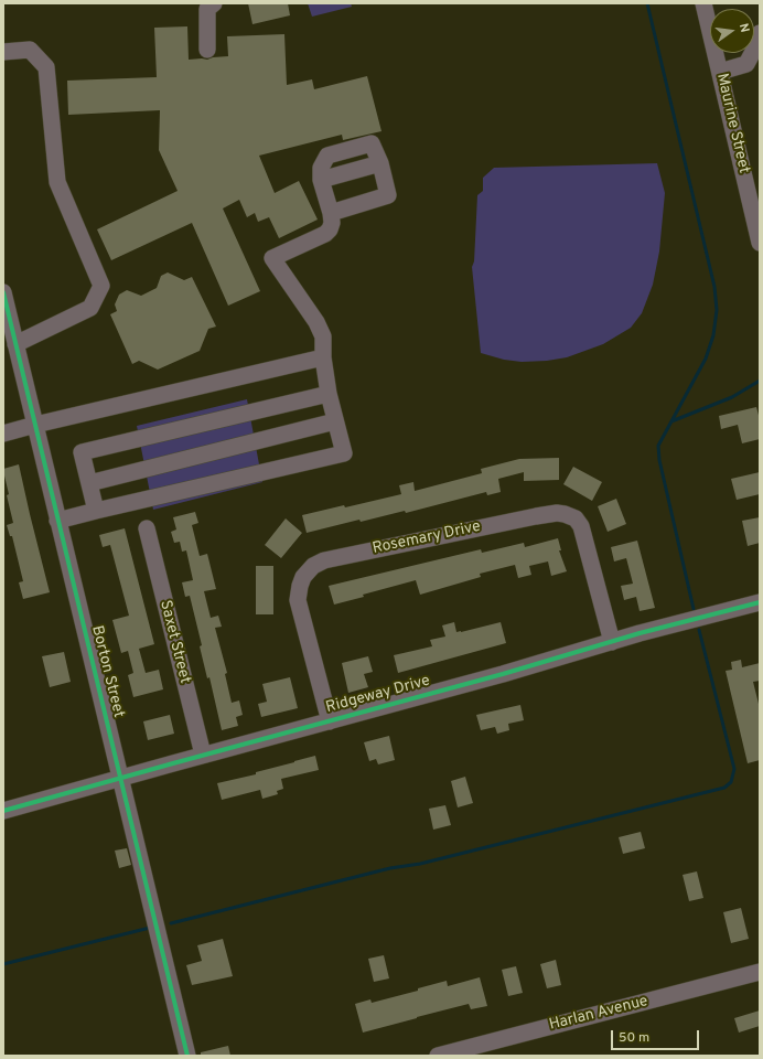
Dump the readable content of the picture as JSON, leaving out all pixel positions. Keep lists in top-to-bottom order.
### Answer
{
  "streets": {
    "street": [
      "Maurine Street",
      "Rosemary Drive",
      "Saxet Street",
      "Borton Street",
      "Ridgeway Drive",
      "Harlan Avenue"
    ]
  },
  "crossings": [
    ["Rosemary Drive", "Ridgeway Drive"],
    ["Saxet Street", "Ridgeway Drive"],
    ["Borton Street", "Ridgeway Drive"]
  ],
  "scale_bar": "50 m",
  "north": "right"
}
